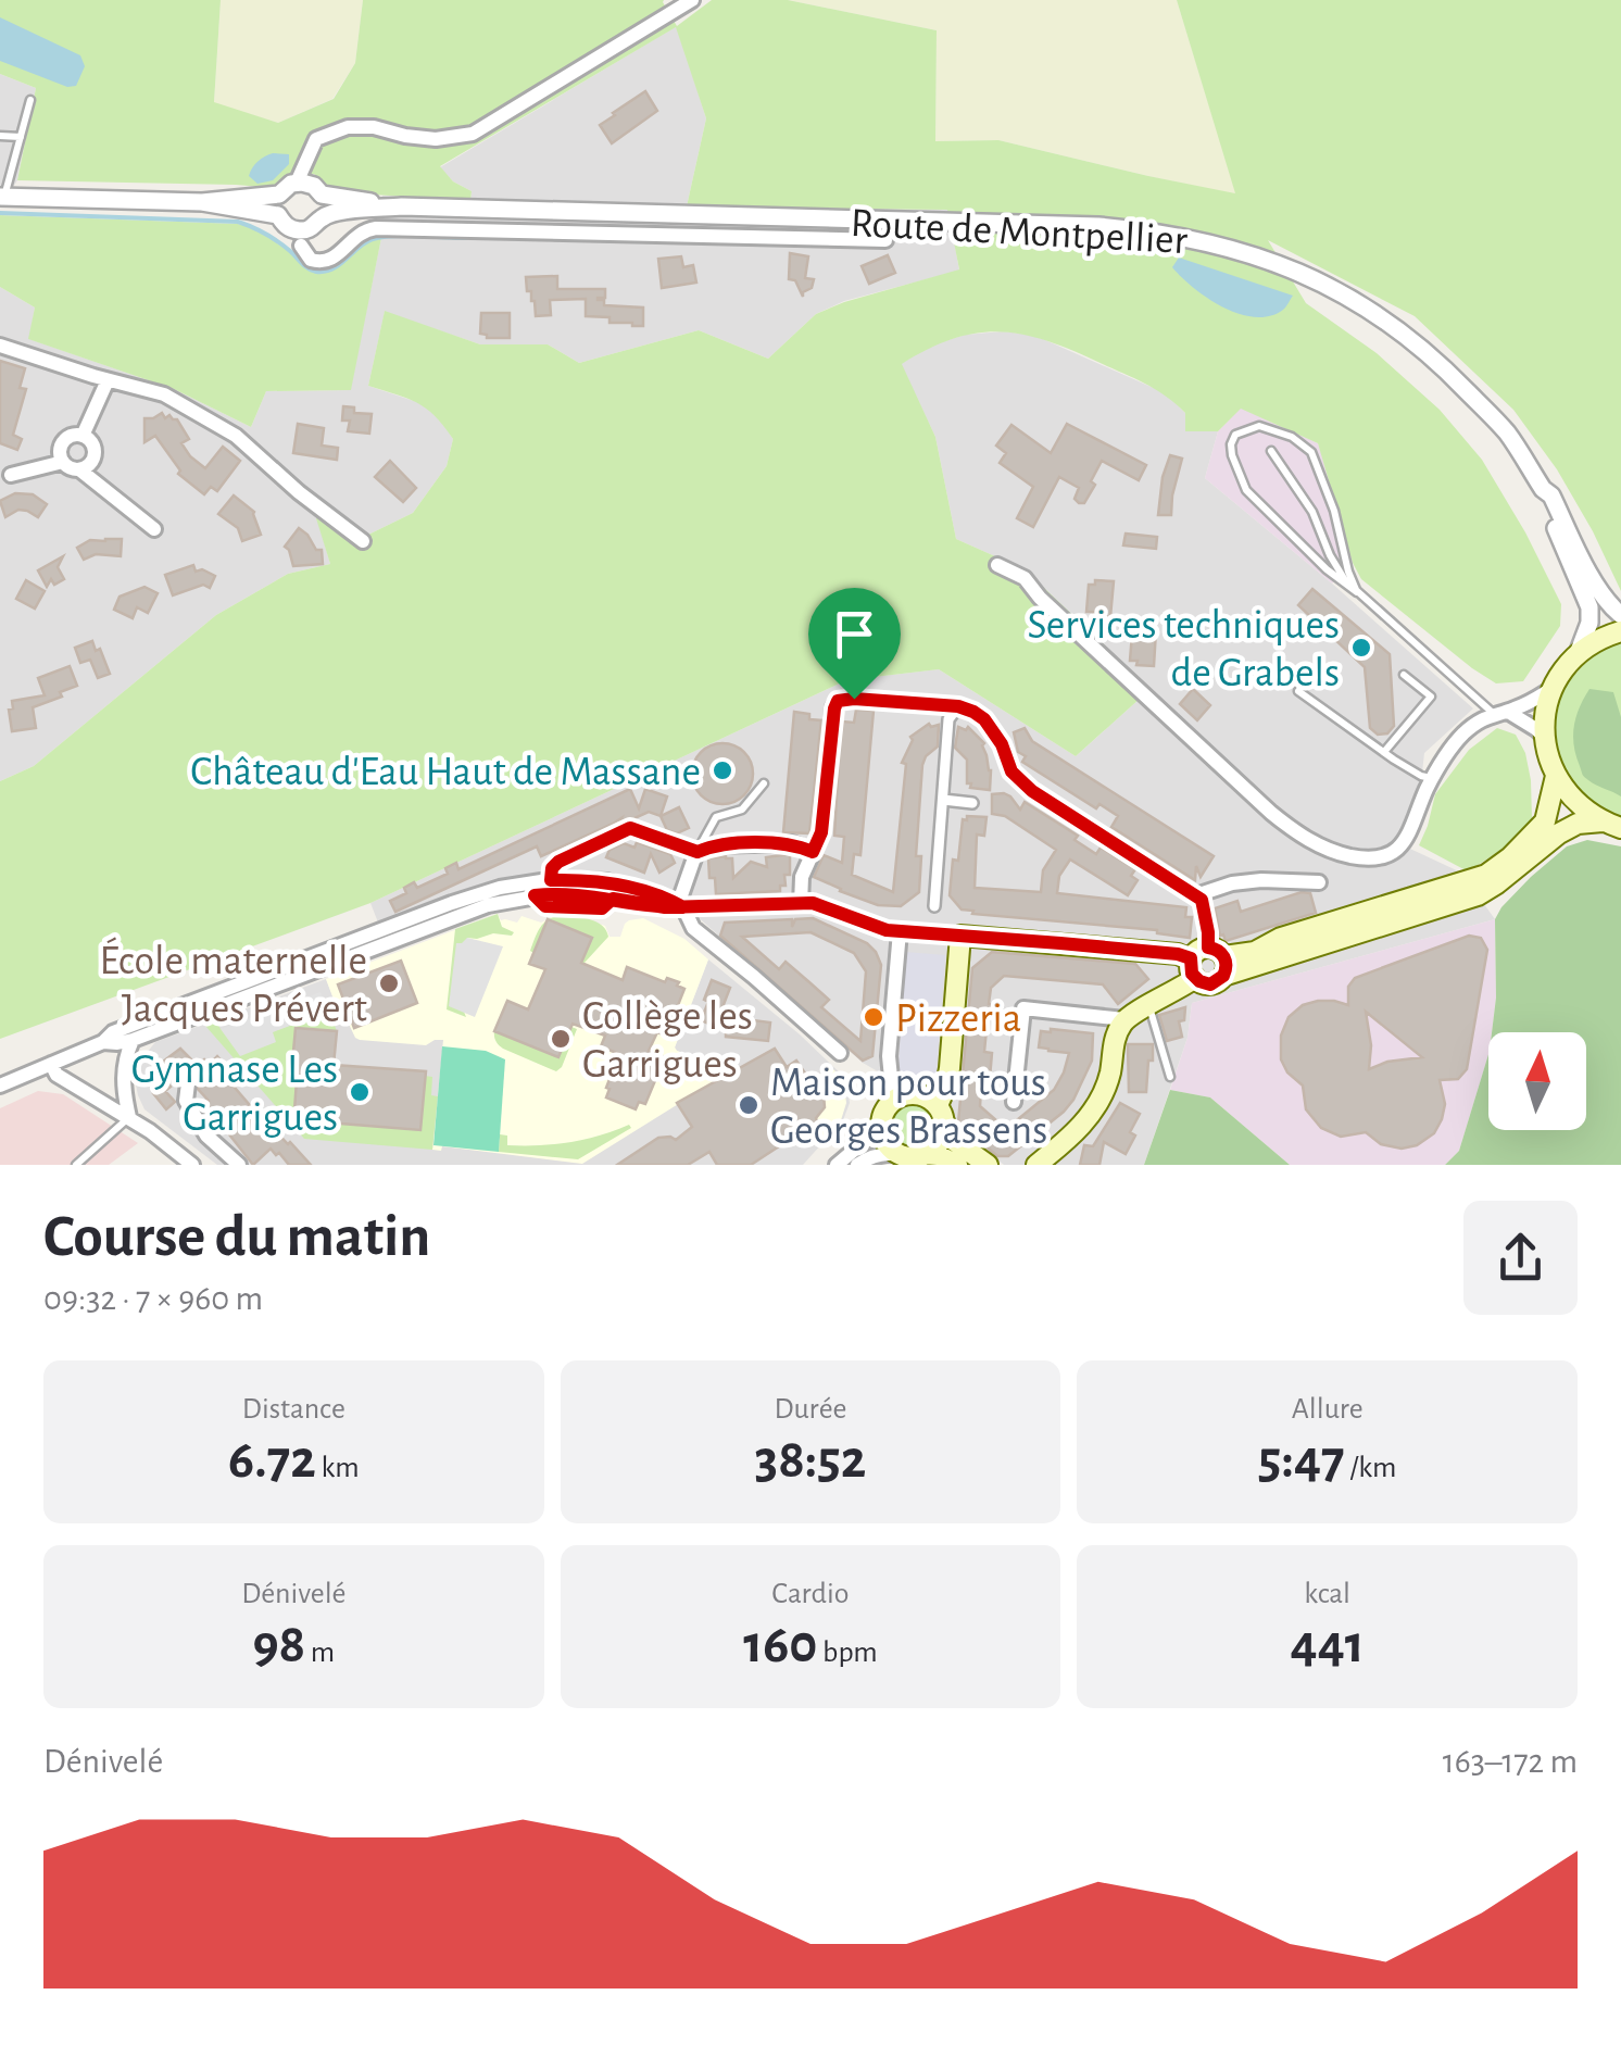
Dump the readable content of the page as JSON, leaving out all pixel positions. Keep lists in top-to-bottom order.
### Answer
{
  "streets": {
    "street": ["Route de Montpellier"]
  },
  "places": [
    "Services techniques de Grabels",
    "Château d'Eau Haut de Massane",
    "École maternelle Jacques Prévert",
    "Pizzeria",
    "Collège les Garrigues",
    "Gymnase Les Garrigues",
    "Maison pour tous Georges Brassens"
  ],
  "north": "top",
  "page": {
    "heading": ["Course du matin", "09:32 · 7 × 960 m"],
    "stats": [
      ["Distance", "6.72 km"],
      ["Durée", "38:52"],
      ["Allure", "5:47 /km"],
      ["Dénivelé", "98 m"],
      ["Cardio", "160 bpm"],
      ["kcal", "441"]
    ],
    "chart": ["Dénivelé", "163–172 m"]
  }
}
